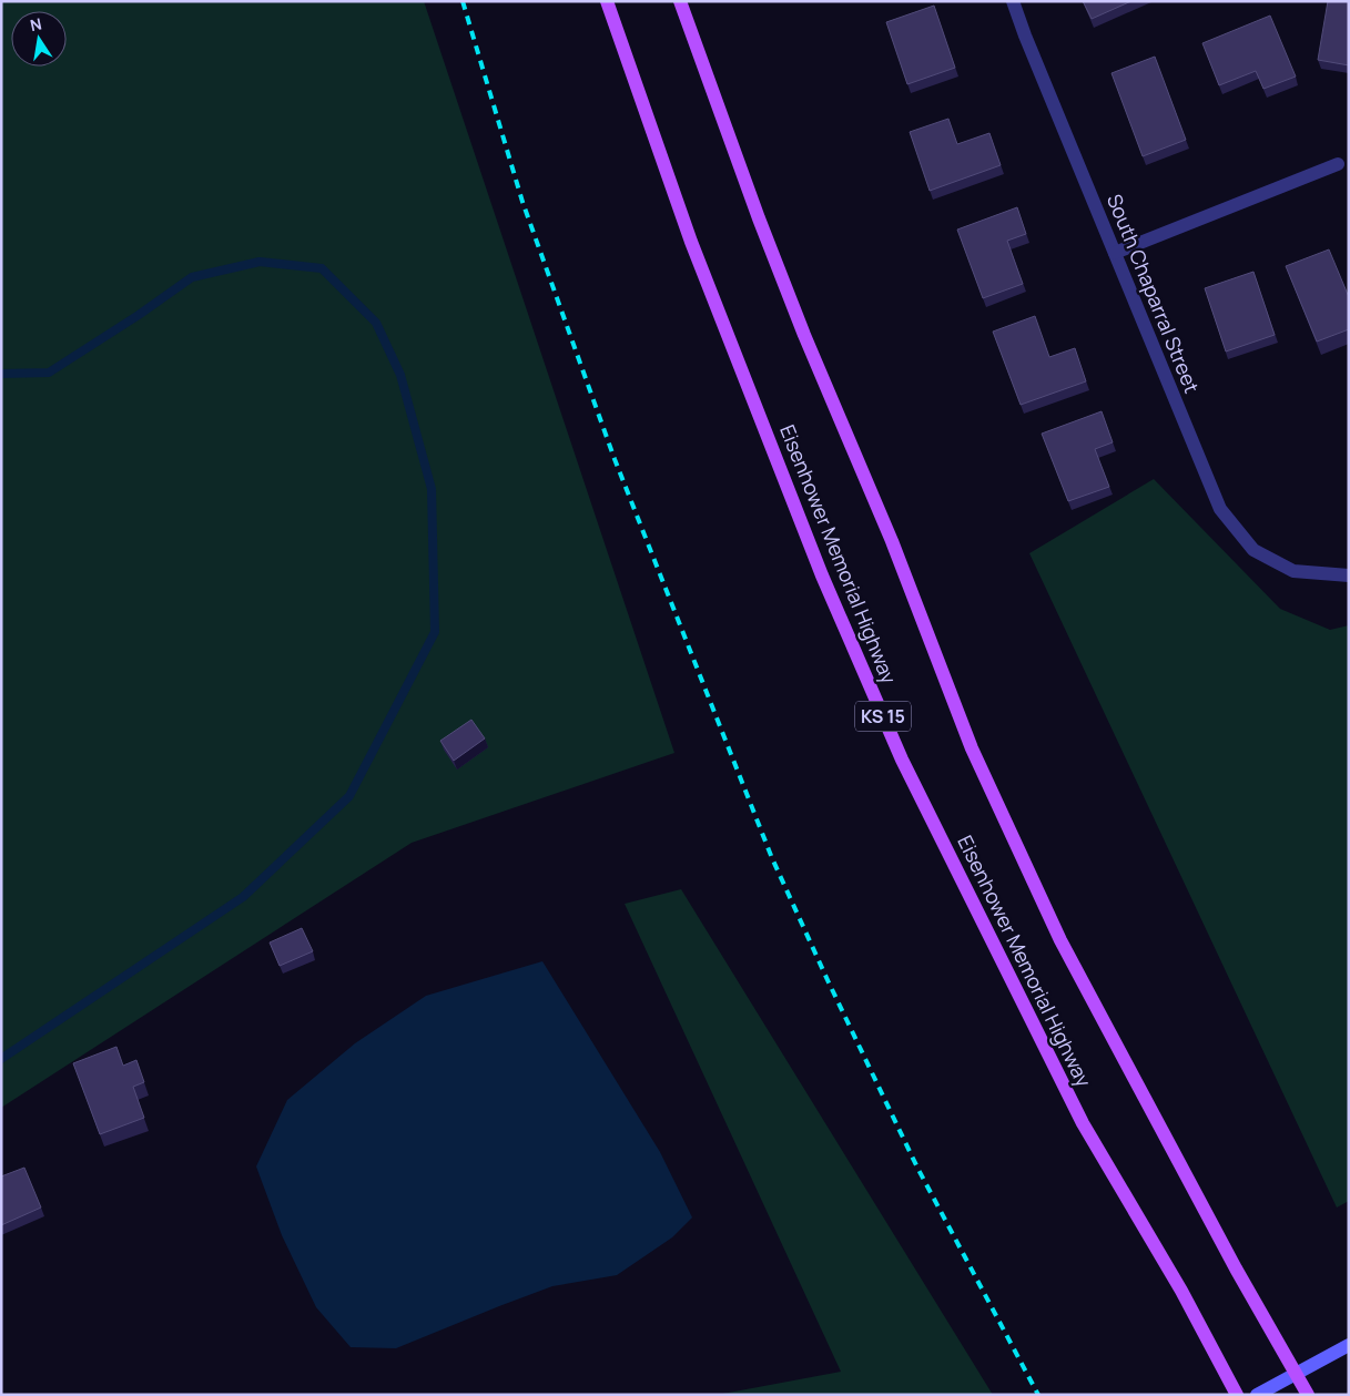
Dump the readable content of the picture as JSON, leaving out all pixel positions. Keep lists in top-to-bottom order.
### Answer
{
  "streets": {
    "main road": ["Eisenhower Memorial Highway", "KS 15"],
    "street": ["South Chaparral Street"]
  },
  "north": "top"
}
